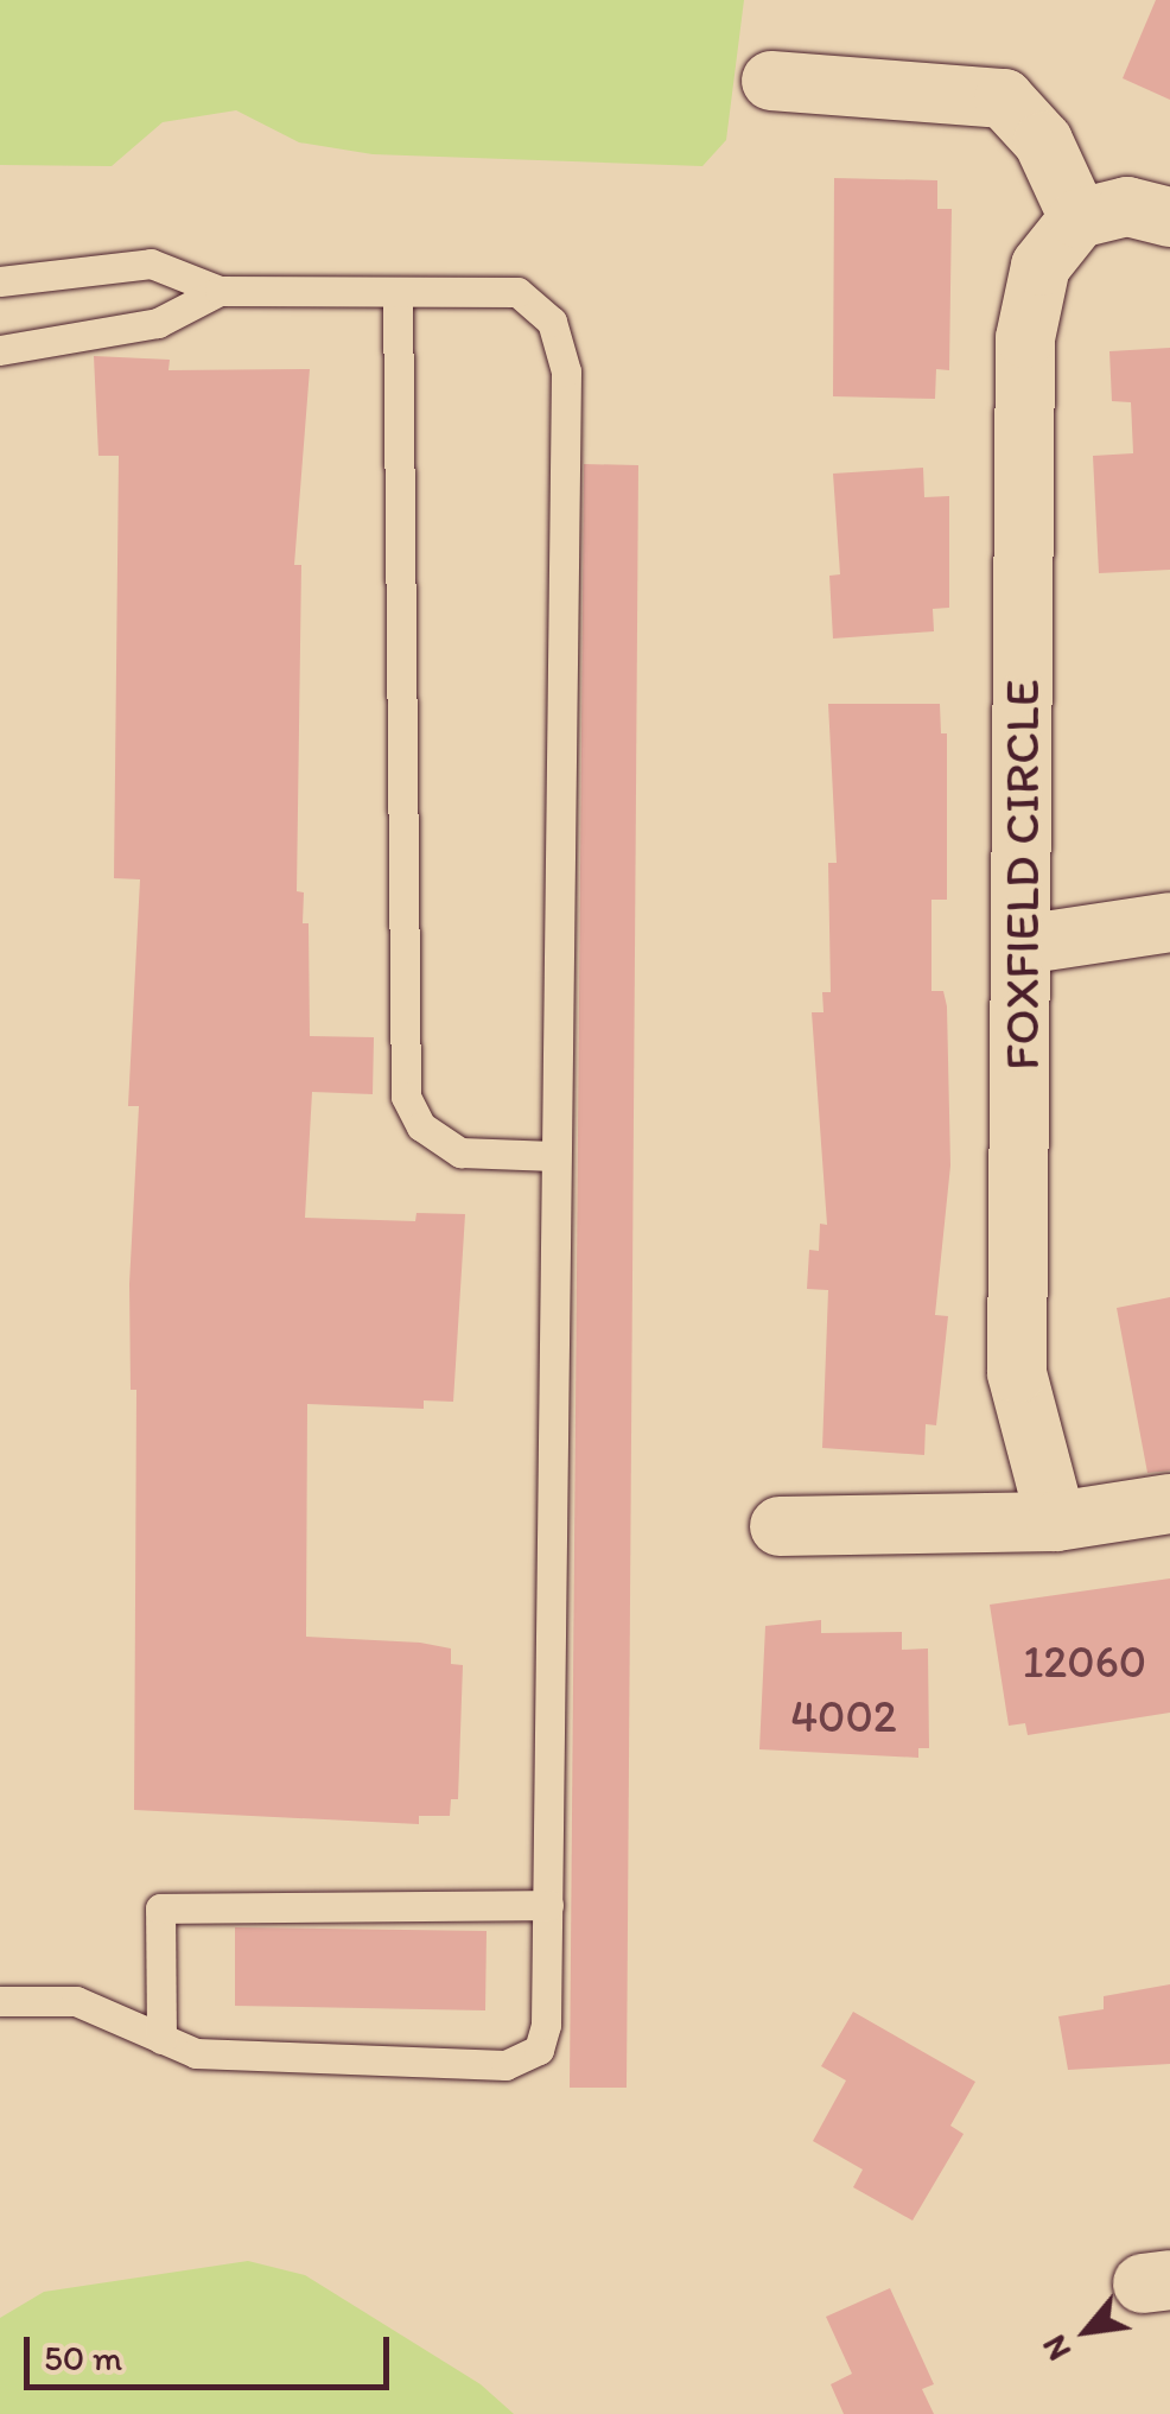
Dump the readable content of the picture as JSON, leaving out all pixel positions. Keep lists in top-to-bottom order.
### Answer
{
  "streets": {
    "street": ["FOXFIELD CIRCLE"]
  },
  "house_numbers": ["12060", "4002"],
  "scale_bar": "50 m",
  "north": "bottom left"
}
